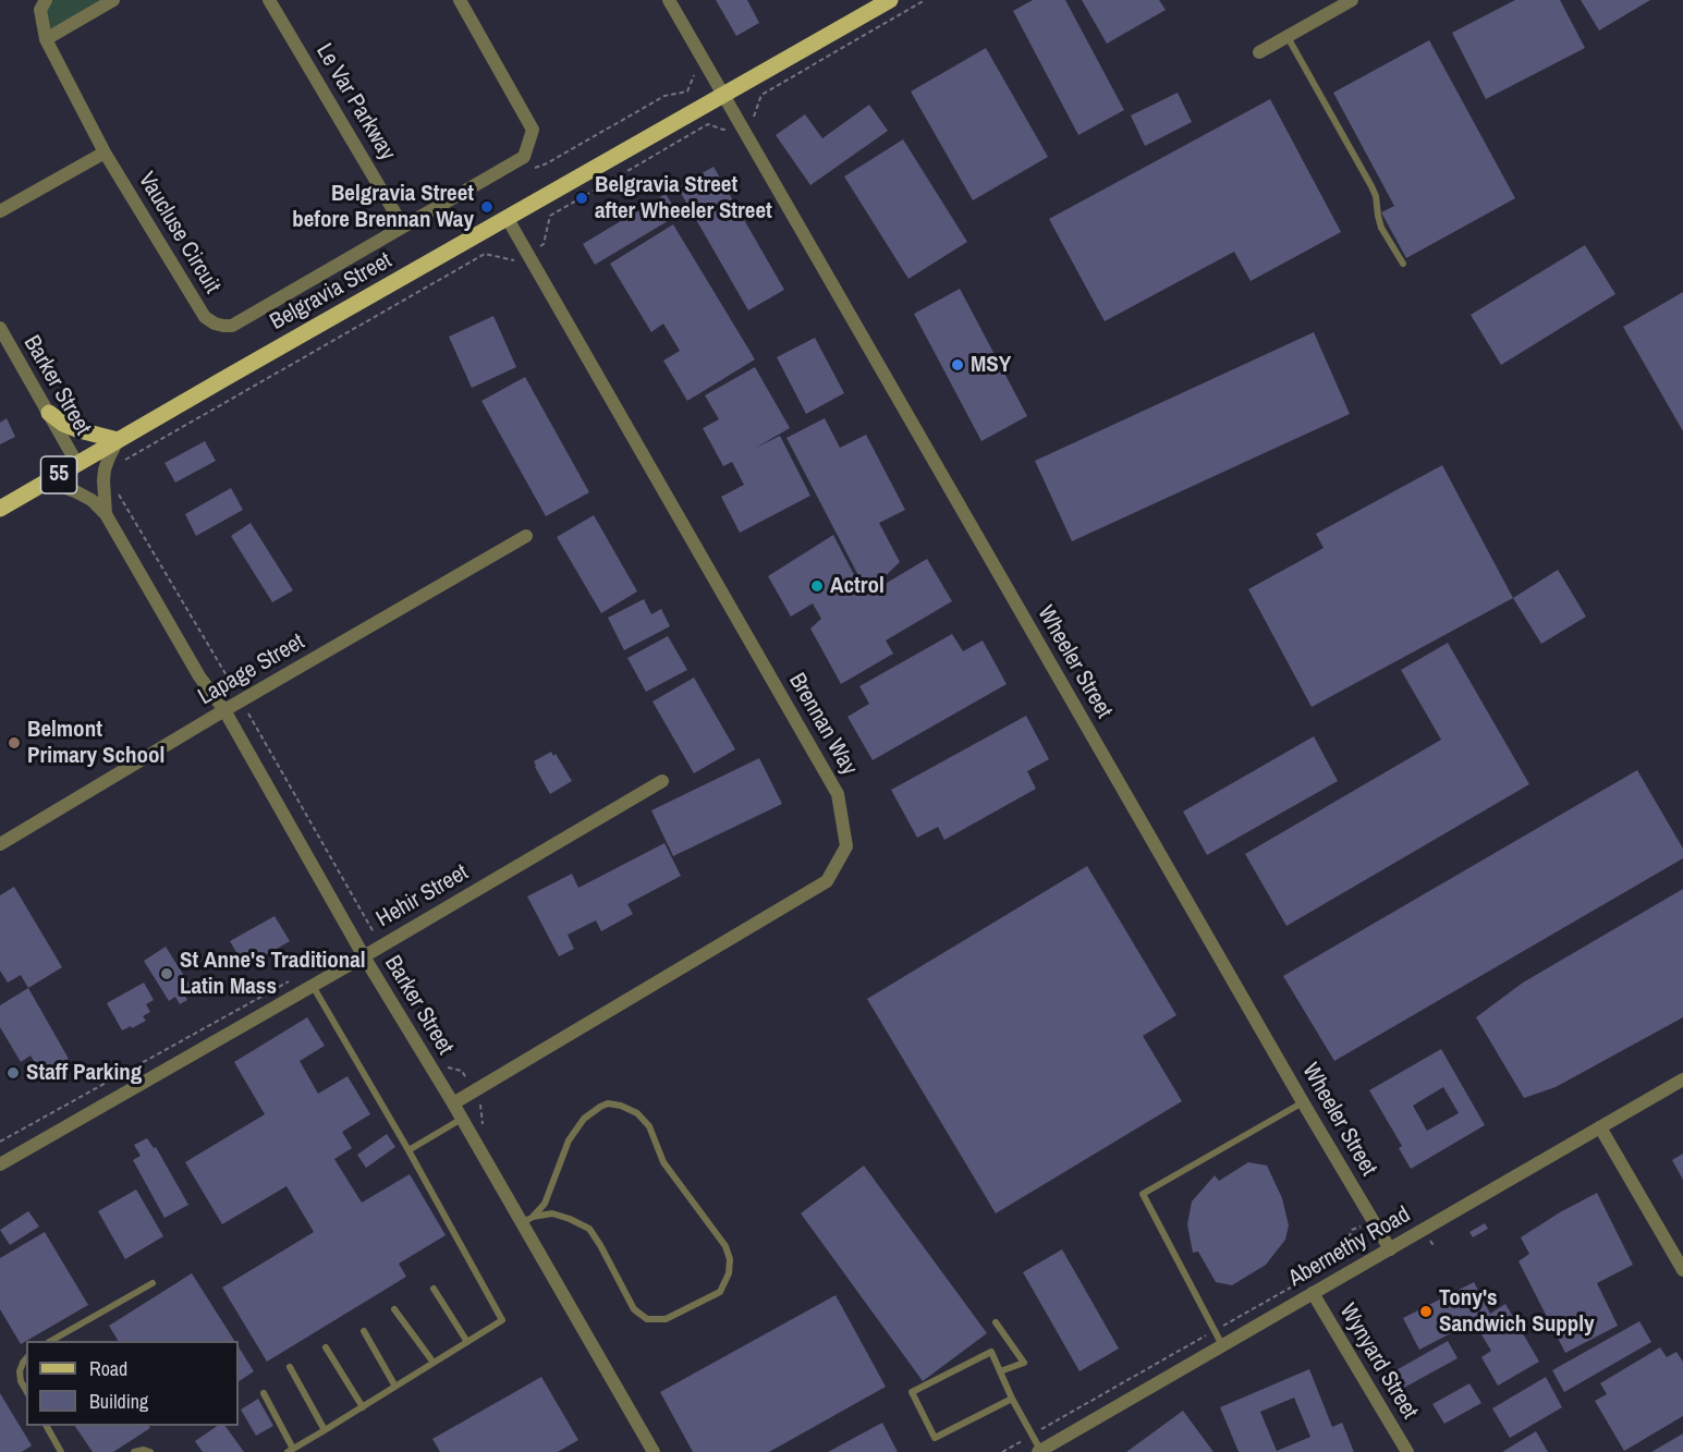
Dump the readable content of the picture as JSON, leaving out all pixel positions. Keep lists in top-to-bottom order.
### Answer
{
  "streets": {
    "main road": ["Belgravia Street", "55"],
    "street": [
      "Le Var Parkway",
      "Vaucluse Circuit",
      "Barker Street",
      "Wheeler Street",
      "Lapage Street",
      "Brennan Way",
      "Hehir Street",
      "Abernethy Road",
      "Wynyard Street"
    ]
  },
  "crossings": [
    ["Le Var Parkway", "Vaucluse Circuit"],
    ["Belgravia Street", "Barker Street"],
    ["Belgravia Street", "Wheeler Street"],
    ["Belgravia Street", "Brennan Way"],
    ["Barker Street", "Lapage Street"],
    ["Barker Street", "Brennan Way"],
    ["Barker Street", "Hehir Street"],
    ["Wheeler Street", "Abernethy Road"],
    ["Abernethy Road", "Wynyard Street"]
  ],
  "places": [
    "Belgravia Street after Wheeler Street",
    "Belgravia Street before Brennan Way",
    "MSY",
    "Actrol",
    "Belmont Primary School",
    "St Anne's Traditional Latin Mass",
    "Staff Parking",
    "Tony's Sandwich Supply"
  ],
  "legend": ["Road", "Building"]
}
